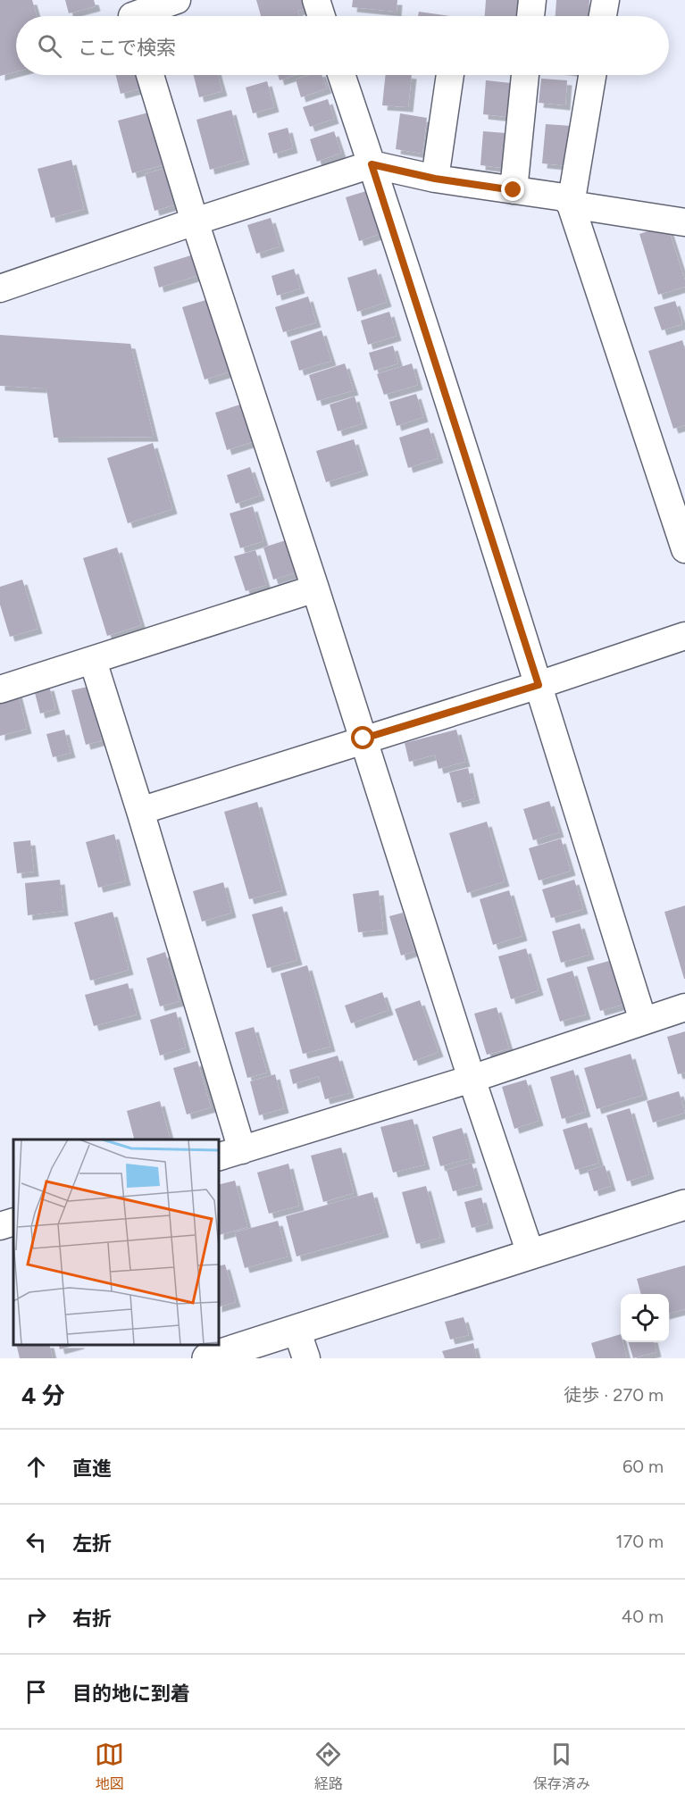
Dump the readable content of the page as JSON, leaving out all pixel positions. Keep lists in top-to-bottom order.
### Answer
{
  "page": {
    "search": "ここで検索",
    "heading": ["4 分", "徒歩 · 270 m"],
    "list": [
      ["直進", "60 m"],
      ["左折", "170 m"],
      ["右折", "40 m"],
      "目的地に到着"
    ],
    "nav": ["地図", "経路", "保存済み"]
  }
}
